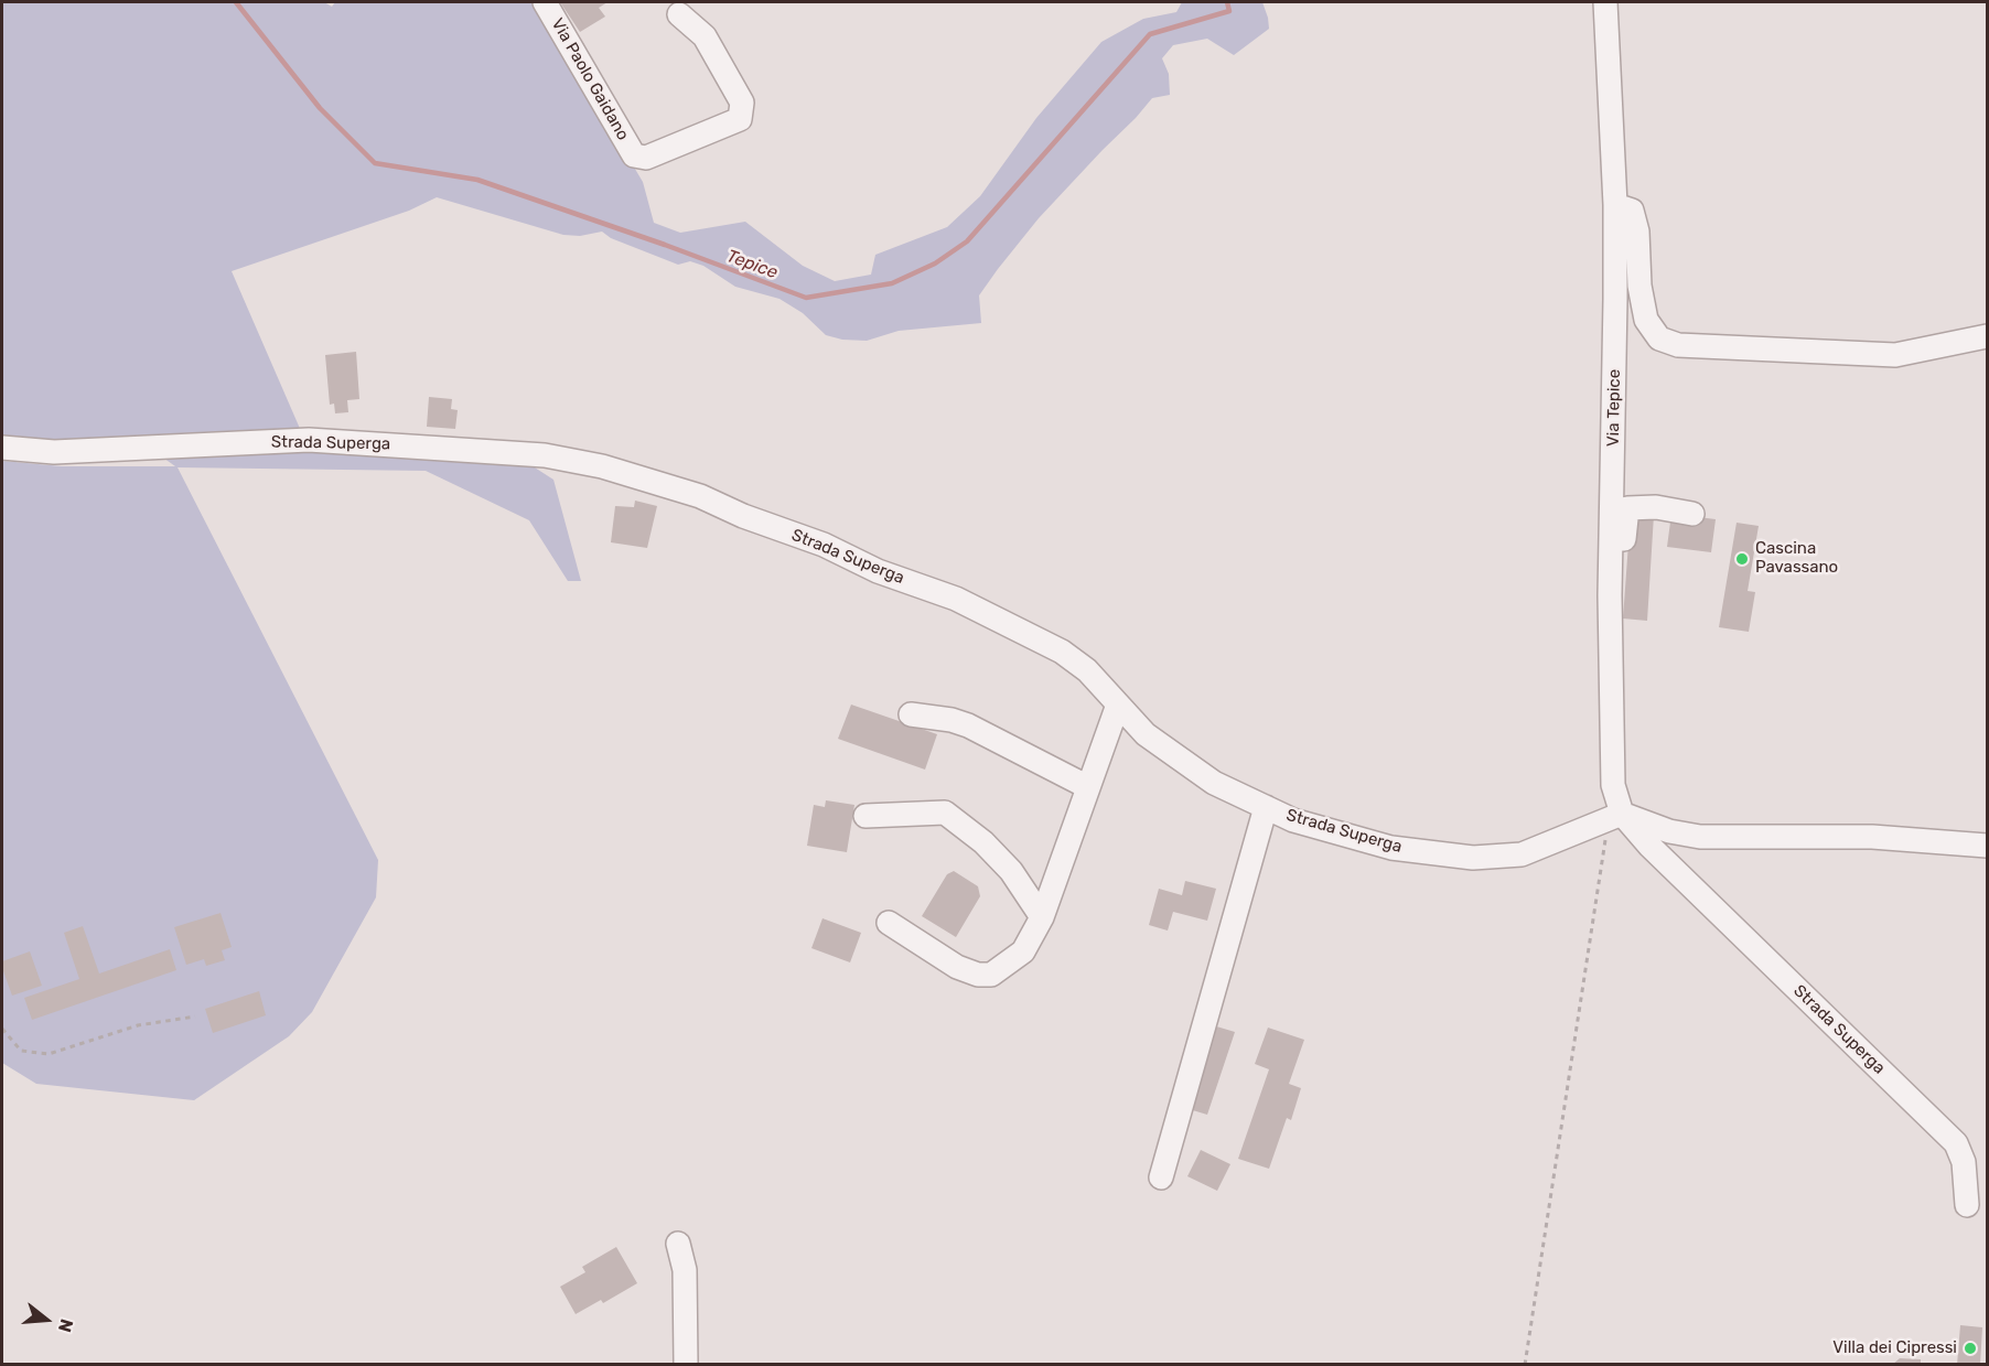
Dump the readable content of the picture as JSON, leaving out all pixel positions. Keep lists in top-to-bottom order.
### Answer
{
  "streets": {
    "street": ["Via Paolo Gaidano", "Via Tepice", "Strada Superga"]
  },
  "crossings": [
    ["Via Tepice", "Strada Superga"]
  ],
  "water": ["Tepice"],
  "places": ["Cascina Pavassano", "Villa dei Cipressi"],
  "north": "right"
}
